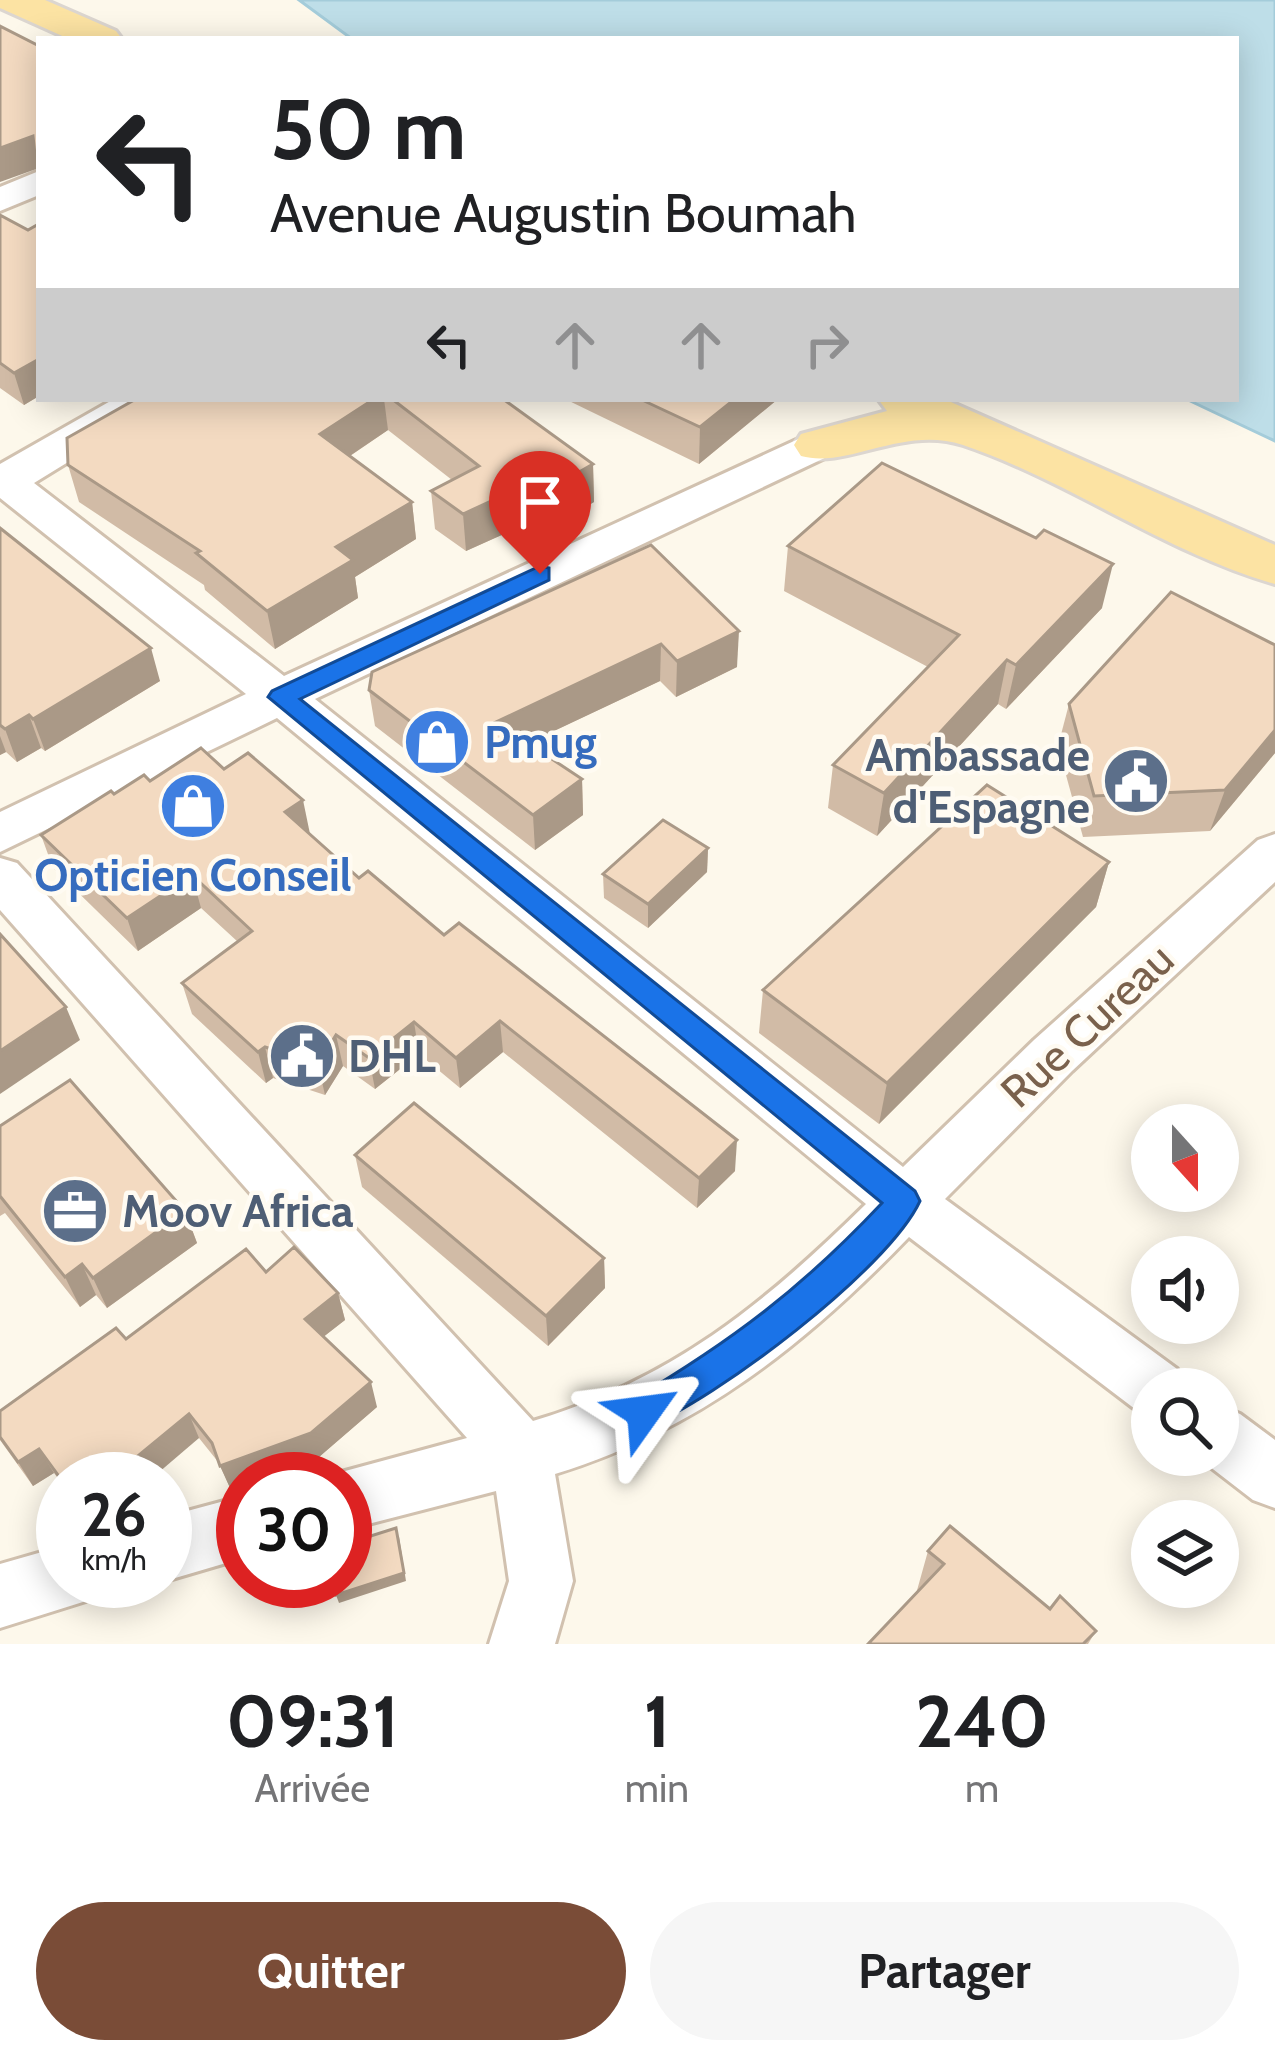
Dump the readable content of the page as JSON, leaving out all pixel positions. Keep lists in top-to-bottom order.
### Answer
{
  "streets": {
    "street": ["Rue Cureau"]
  },
  "places": {
    "shop": ["Pmug", "Opticien Conseil"],
    "public building": ["Ambassade d'Espagne", "DHL"],
    "office": ["Moov Africa"]
  },
  "north": "bottom",
  "page": {
    "turn": ["50 m", "Avenue Augustin Boumah"],
    "speed": "26 km/h",
    "limit": "30",
    "eta": [
      "09:31",
      "Arrivée",
      "1",
      "min",
      "240",
      "m"
    ],
    "buttons": ["Quitter", "Partager"]
  }
}
